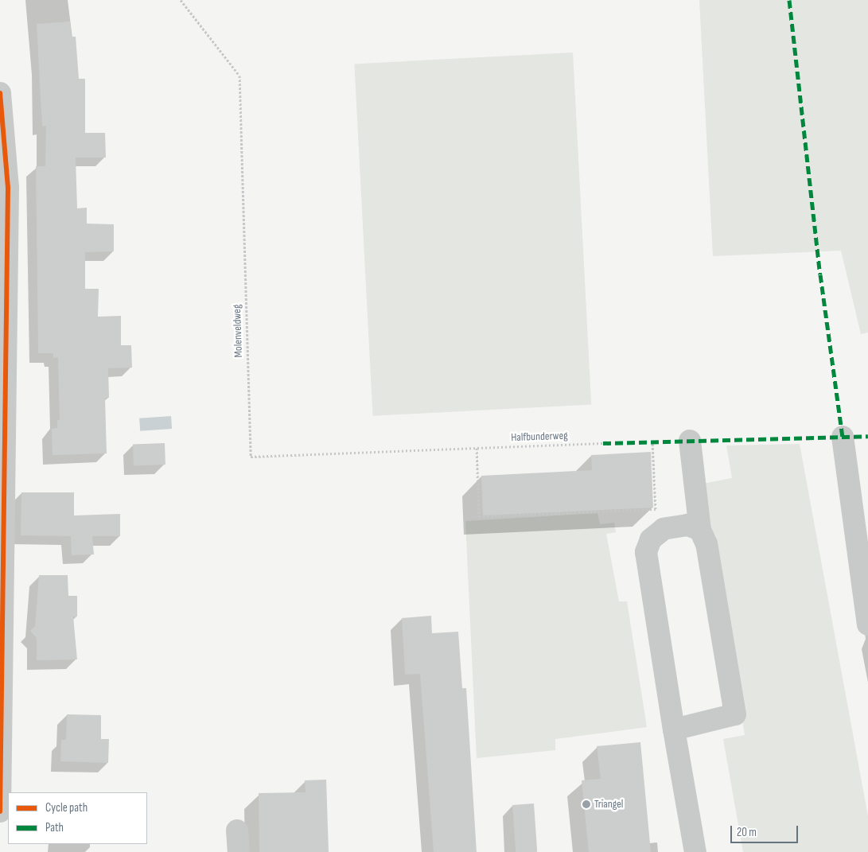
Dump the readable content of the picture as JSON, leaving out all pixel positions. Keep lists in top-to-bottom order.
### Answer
{
  "streets": {
    "path": ["Molenveldweg", "Halfbunderweg"]
  },
  "crossings": [
    ["Molenveldweg", "Halfbunderweg"]
  ],
  "places": ["Triangel"],
  "legend": ["Cycle path", "Path"],
  "scale_bar": "20 m"
}
